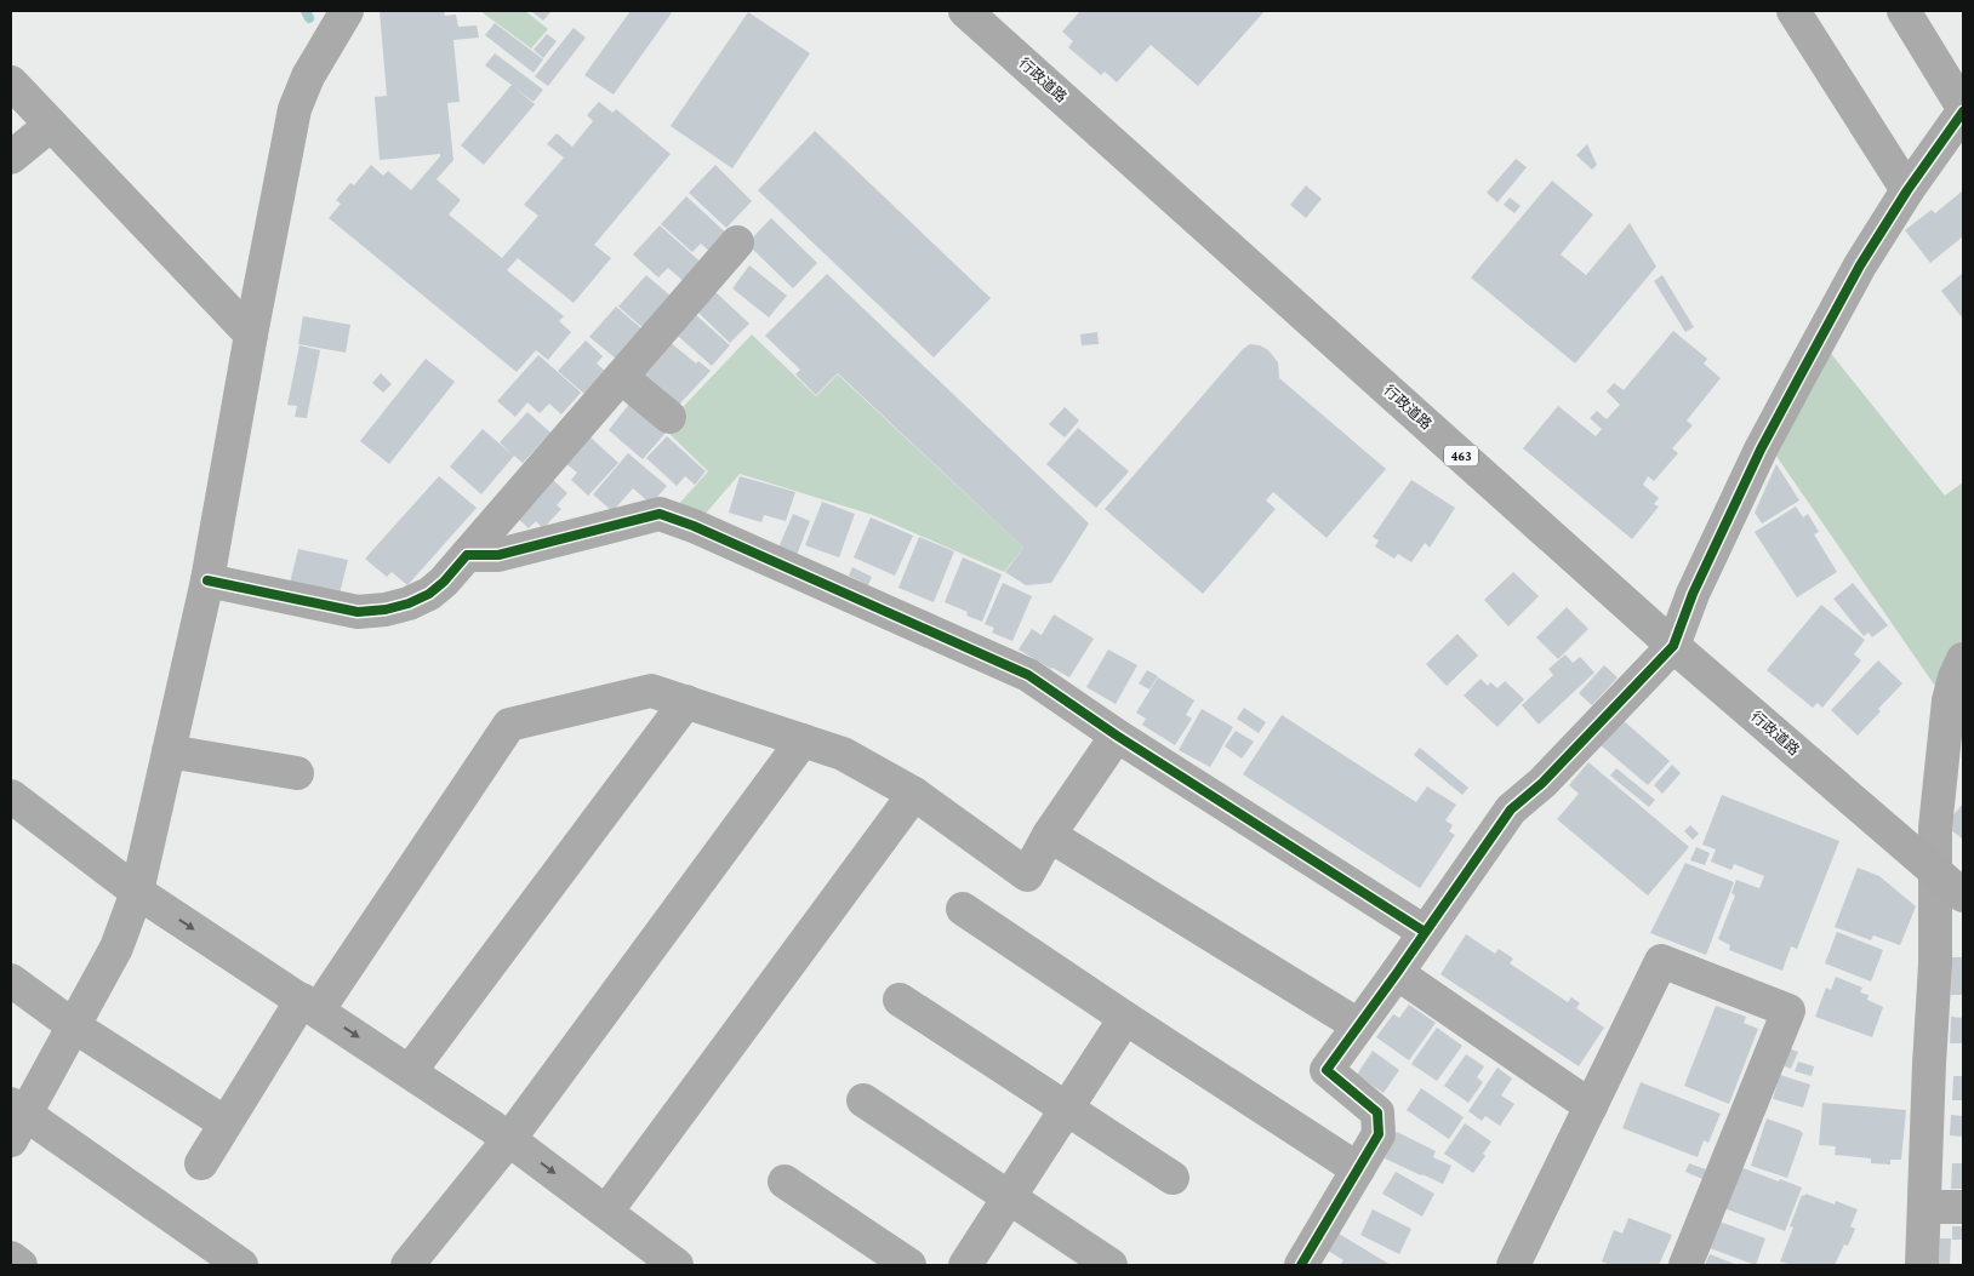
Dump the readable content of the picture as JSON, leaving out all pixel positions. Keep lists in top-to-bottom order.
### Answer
{
  "streets": {
    "highway": ["行政道路", "463"]
  }
}
